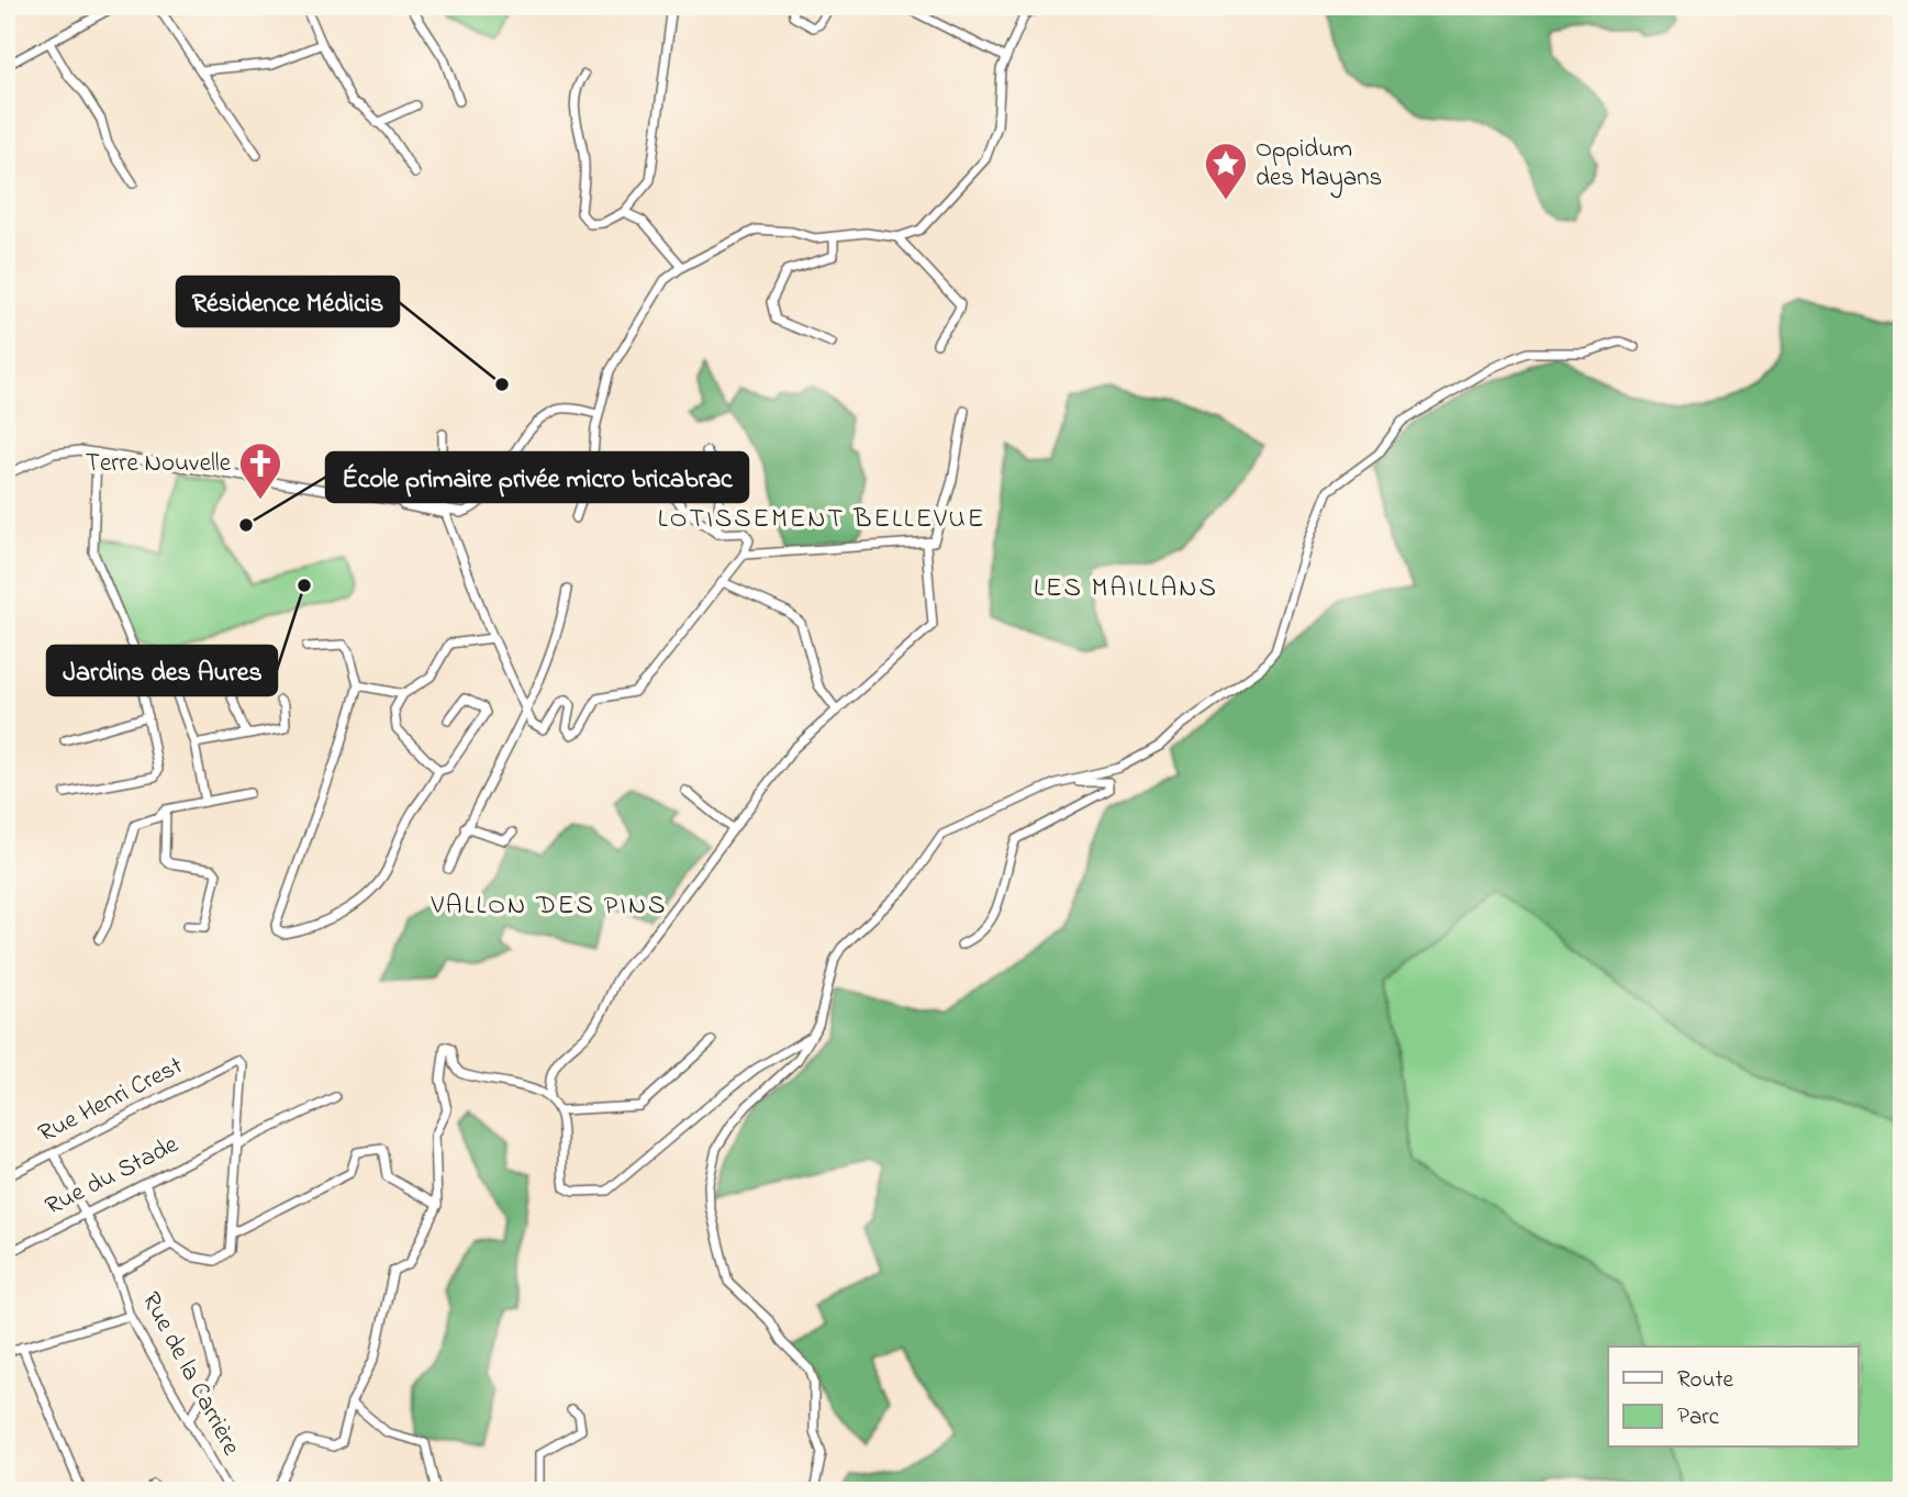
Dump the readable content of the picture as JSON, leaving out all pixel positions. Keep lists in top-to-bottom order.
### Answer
{
  "streets": {
    "street": ["Rue Henri Crest", "Rue du Stade", "Rue de la Carrière"]
  },
  "crossings": [
    ["Rue Henri Crest", "Rue du Stade"],
    ["Rue Henri Crest", "Rue de la Carrière"],
    ["Rue du Stade", "Rue de la Carrière"]
  ],
  "districts": ["LOTISSEMENT BELLEVUE", "LES MAILLANS", "VALLON DES PINS"],
  "places": {
    "place": ["Oppidum des Mayans"],
    "other": ["Résidence Médicis", "École primaire privée micro bricabrac", "Jardins des Aures"],
    "church": ["Terre Nouvelle"]
  },
  "legend": ["Route", "Parc"]
}
